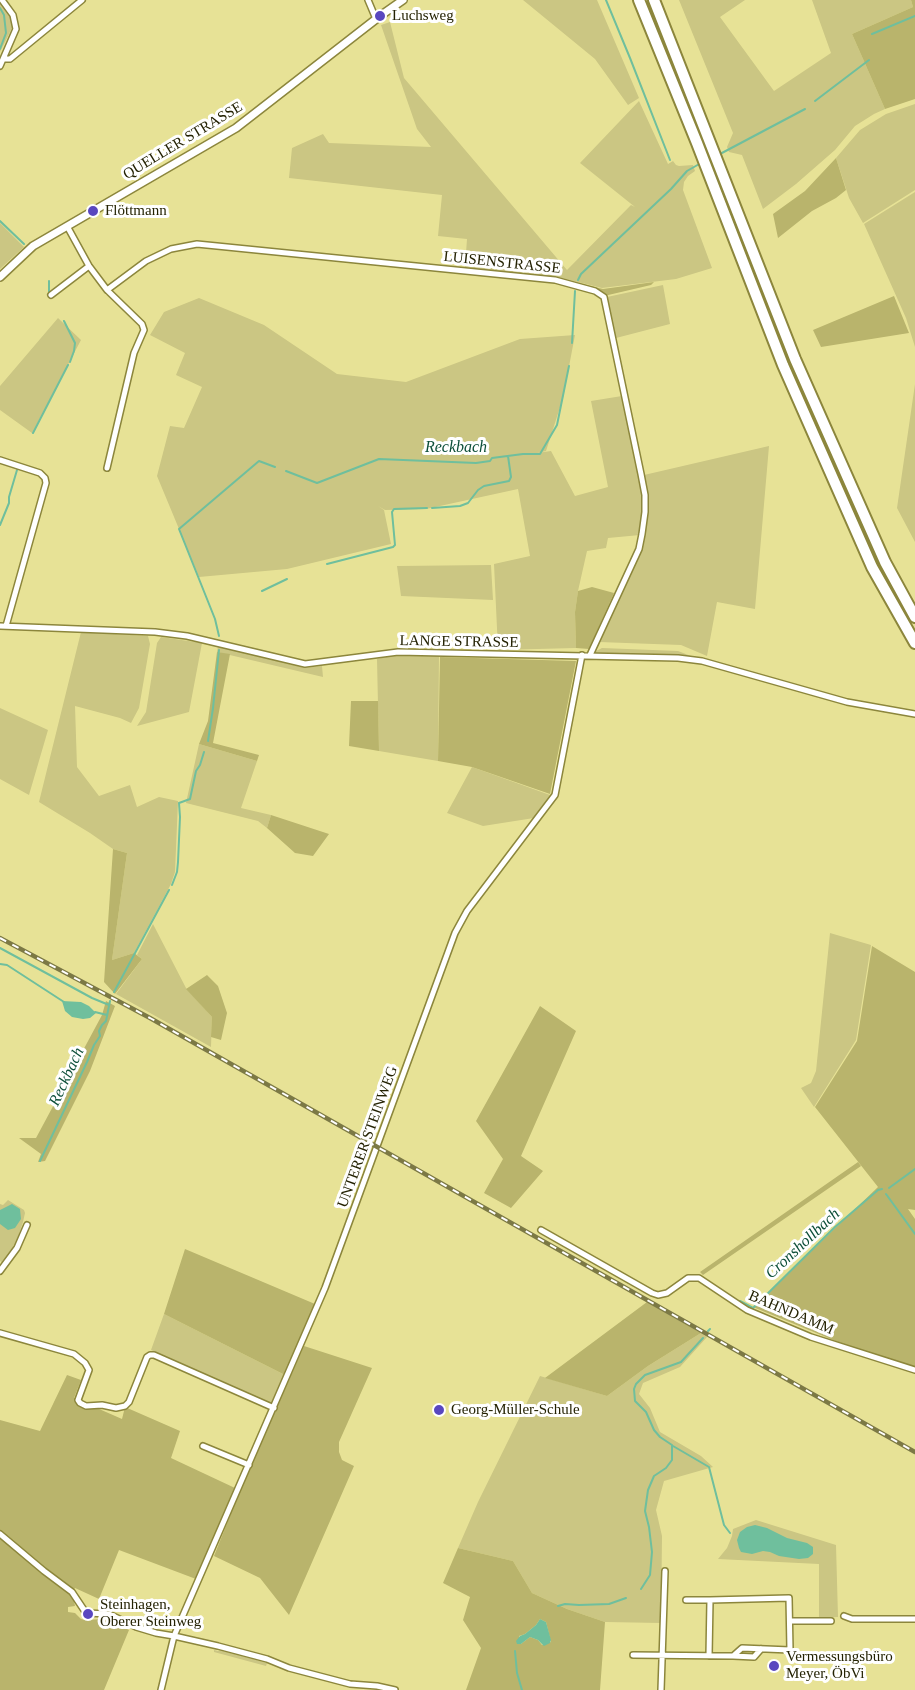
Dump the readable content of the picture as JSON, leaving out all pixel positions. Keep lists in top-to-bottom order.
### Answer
{
  "streets": {
    "street": [
      "QUELLER STRASSE",
      "LUISENSTRASSE",
      "LANGE STRASSE",
      "UNTERER STEINWEG",
      "BAHNDAMM"
    ]
  },
  "crossings": [
    ["LUISENSTRASSE", "LANGE STRASSE"],
    ["LANGE STRASSE", "UNTERER STEINWEG"]
  ],
  "water": ["Reckbach", "Cronshollbach"],
  "places": [
    "Luchsweg",
    "Flöttmann",
    "Georg-Müller-Schule",
    "Steinhagen, Oberer Steinweg",
    "Vermessungsbüro Meyer, ÖbVi"
  ]
}
